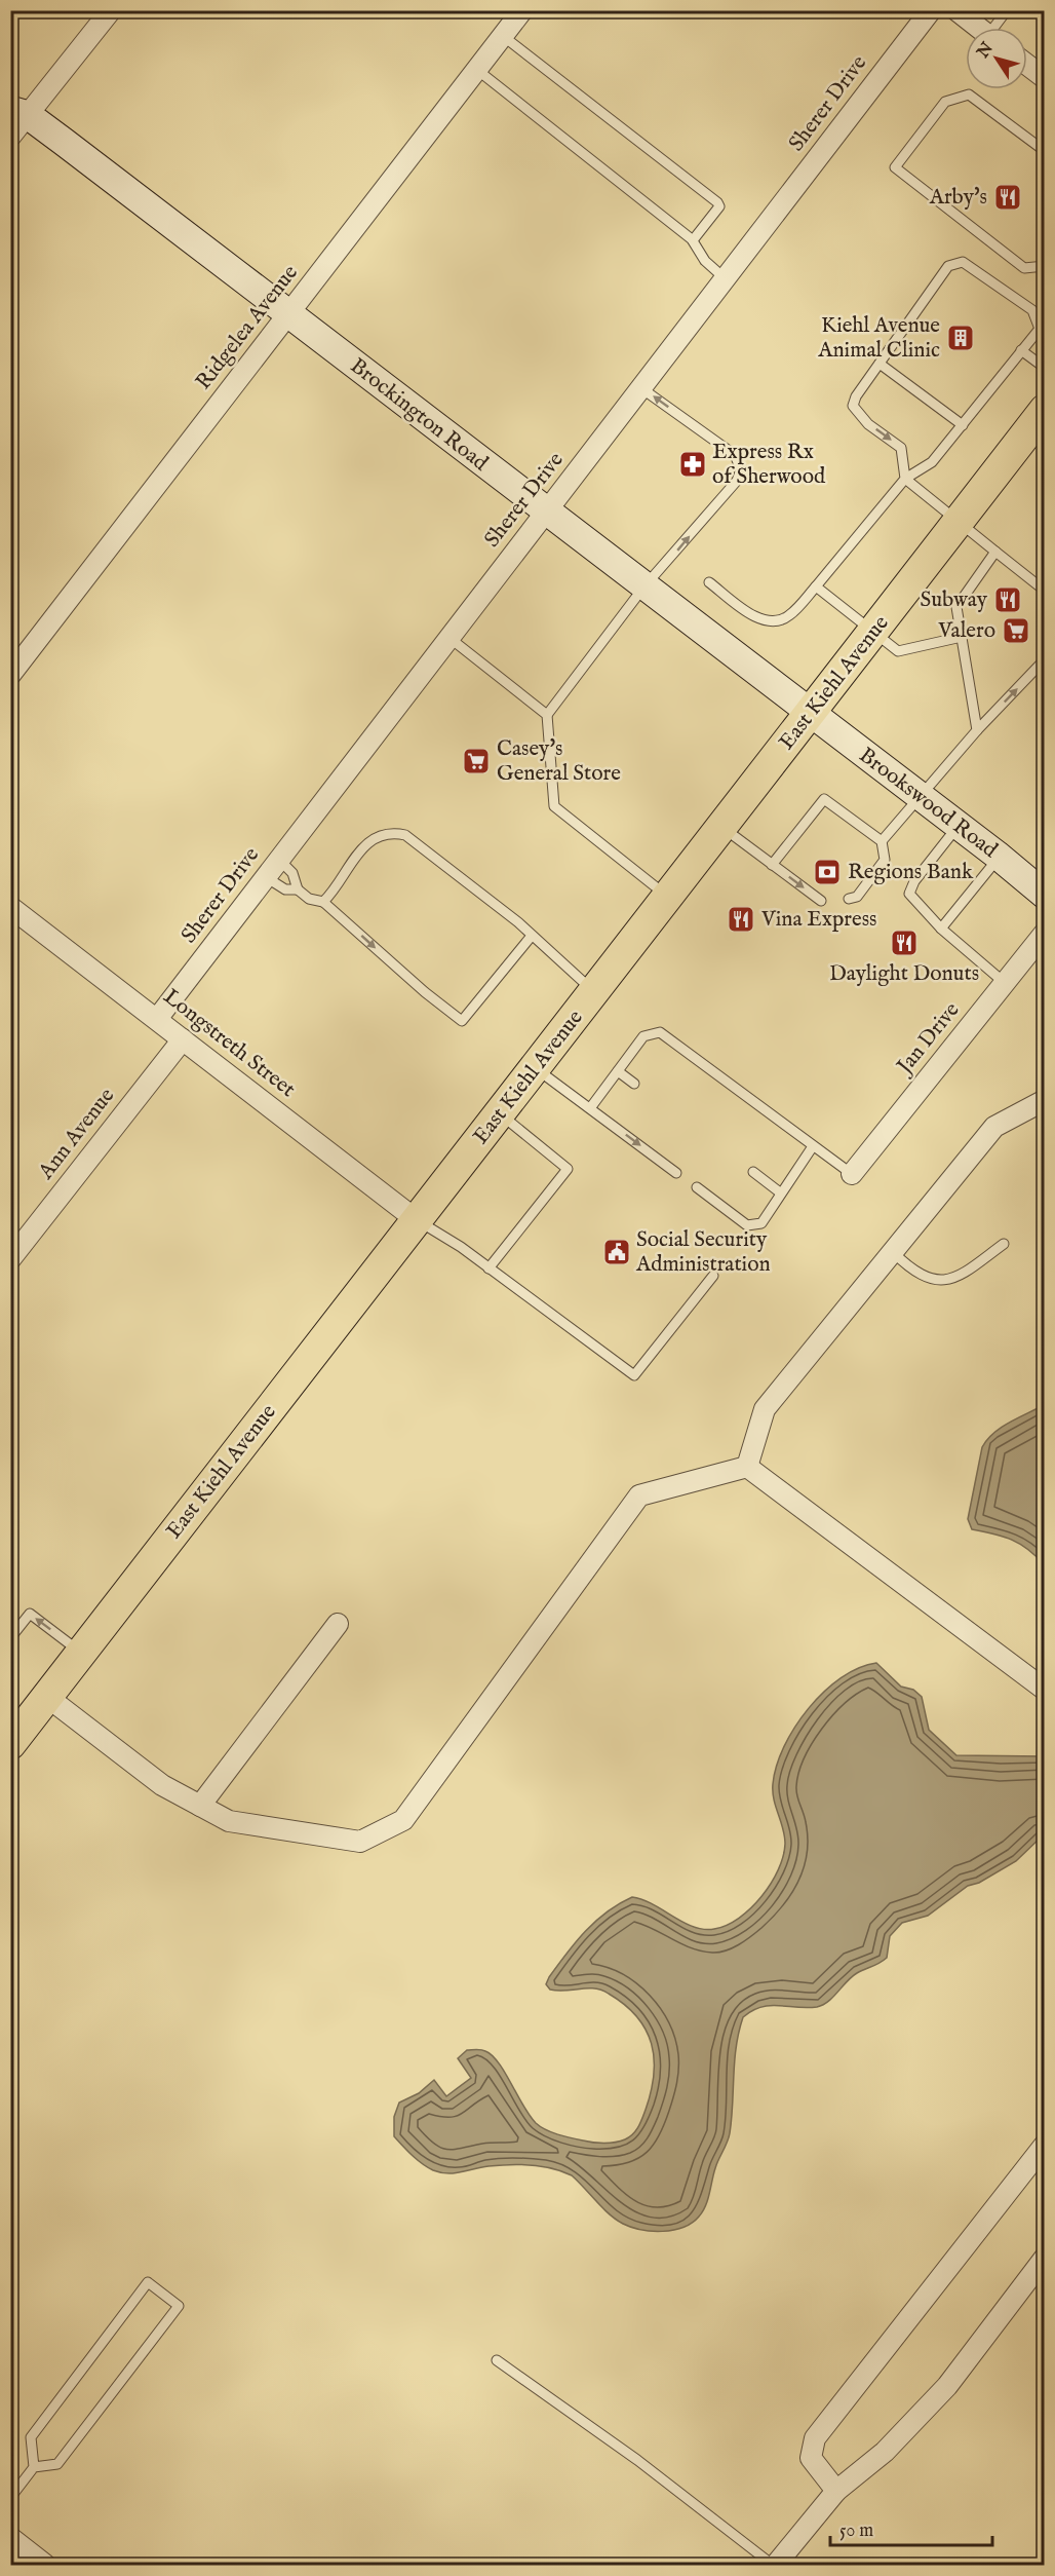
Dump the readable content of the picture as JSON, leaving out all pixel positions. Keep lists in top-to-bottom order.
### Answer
{
  "streets": {
    "main road": ["Brockington Road", "East Kiehl Avenue", "Brookswood Road"],
    "street": [
      "Sherer Drive",
      "Ridgelea Avenue",
      "Jan Drive",
      "Longstreth Street",
      "Ann Avenue"
    ]
  },
  "crossings": [
    ["Sherer Drive", "Brockington Road"],
    ["Sherer Drive", "Longstreth Street"],
    ["Ridgelea Avenue", "Brockington Road"],
    ["Brockington Road", "East Kiehl Avenue"],
    ["Brockington Road", "Brookswood Road"],
    ["East Kiehl Avenue", "Brookswood Road"],
    ["East Kiehl Avenue", "Longstreth Street"],
    ["Longstreth Street", "Ann Avenue"]
  ],
  "places": {
    "restaurant": [
      "Arby's",
      "Subway",
      "Vina Express",
      "Daylight Donuts"
    ],
    "building": ["Kiehl Avenue Animal Clinic"],
    "pharmacy": ["Express Rx of Sherwood"],
    "supermarket": ["Valero", "Casey's General Store"],
    "bank": ["Regions Bank"],
    "public building": ["Social Security Administration"]
  },
  "scale_bar": "50 m",
  "north": "top left"
}
